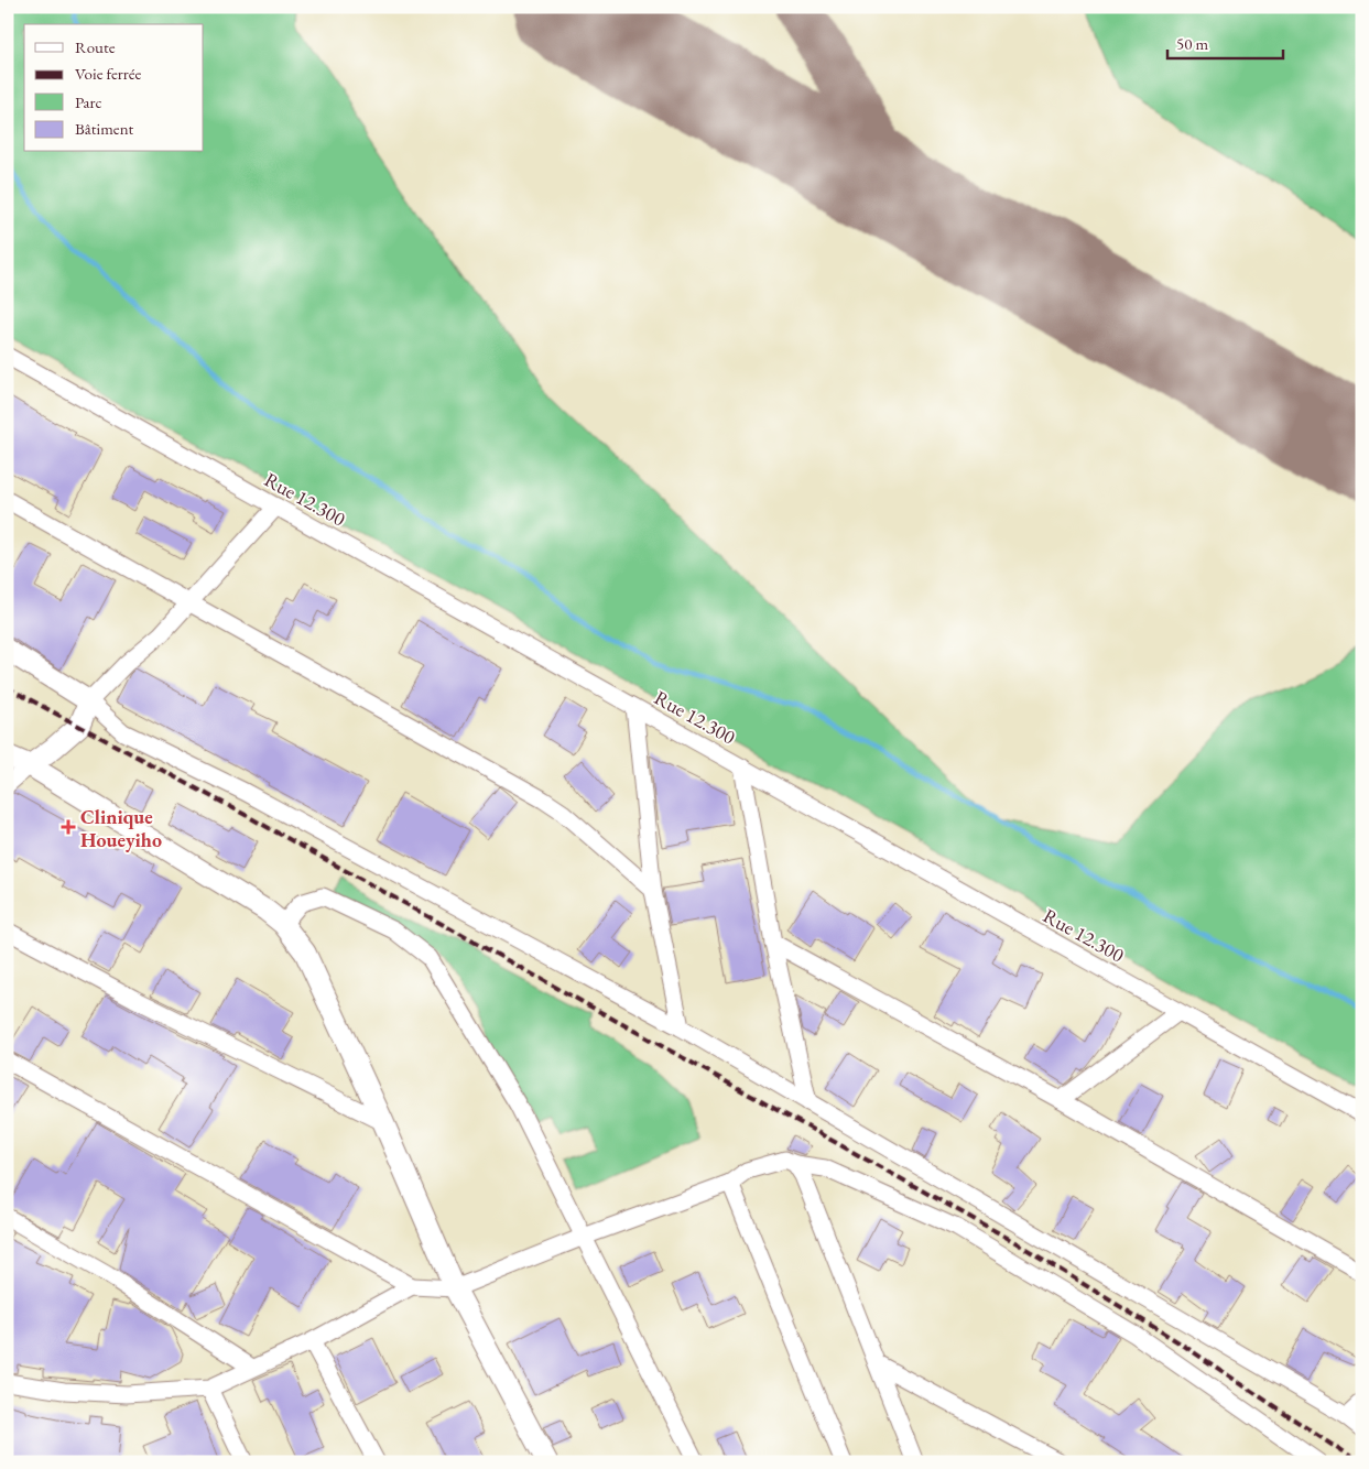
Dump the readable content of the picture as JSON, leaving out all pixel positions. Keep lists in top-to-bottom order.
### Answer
{
  "streets": {
    "street": ["Rue 12.300"]
  },
  "places": {
    "health": ["Clinique Houeyiho"]
  },
  "legend": [
    "Route",
    "Voie ferrée",
    "Parc",
    "Bâtiment"
  ],
  "scale_bar": "50 m"
}
